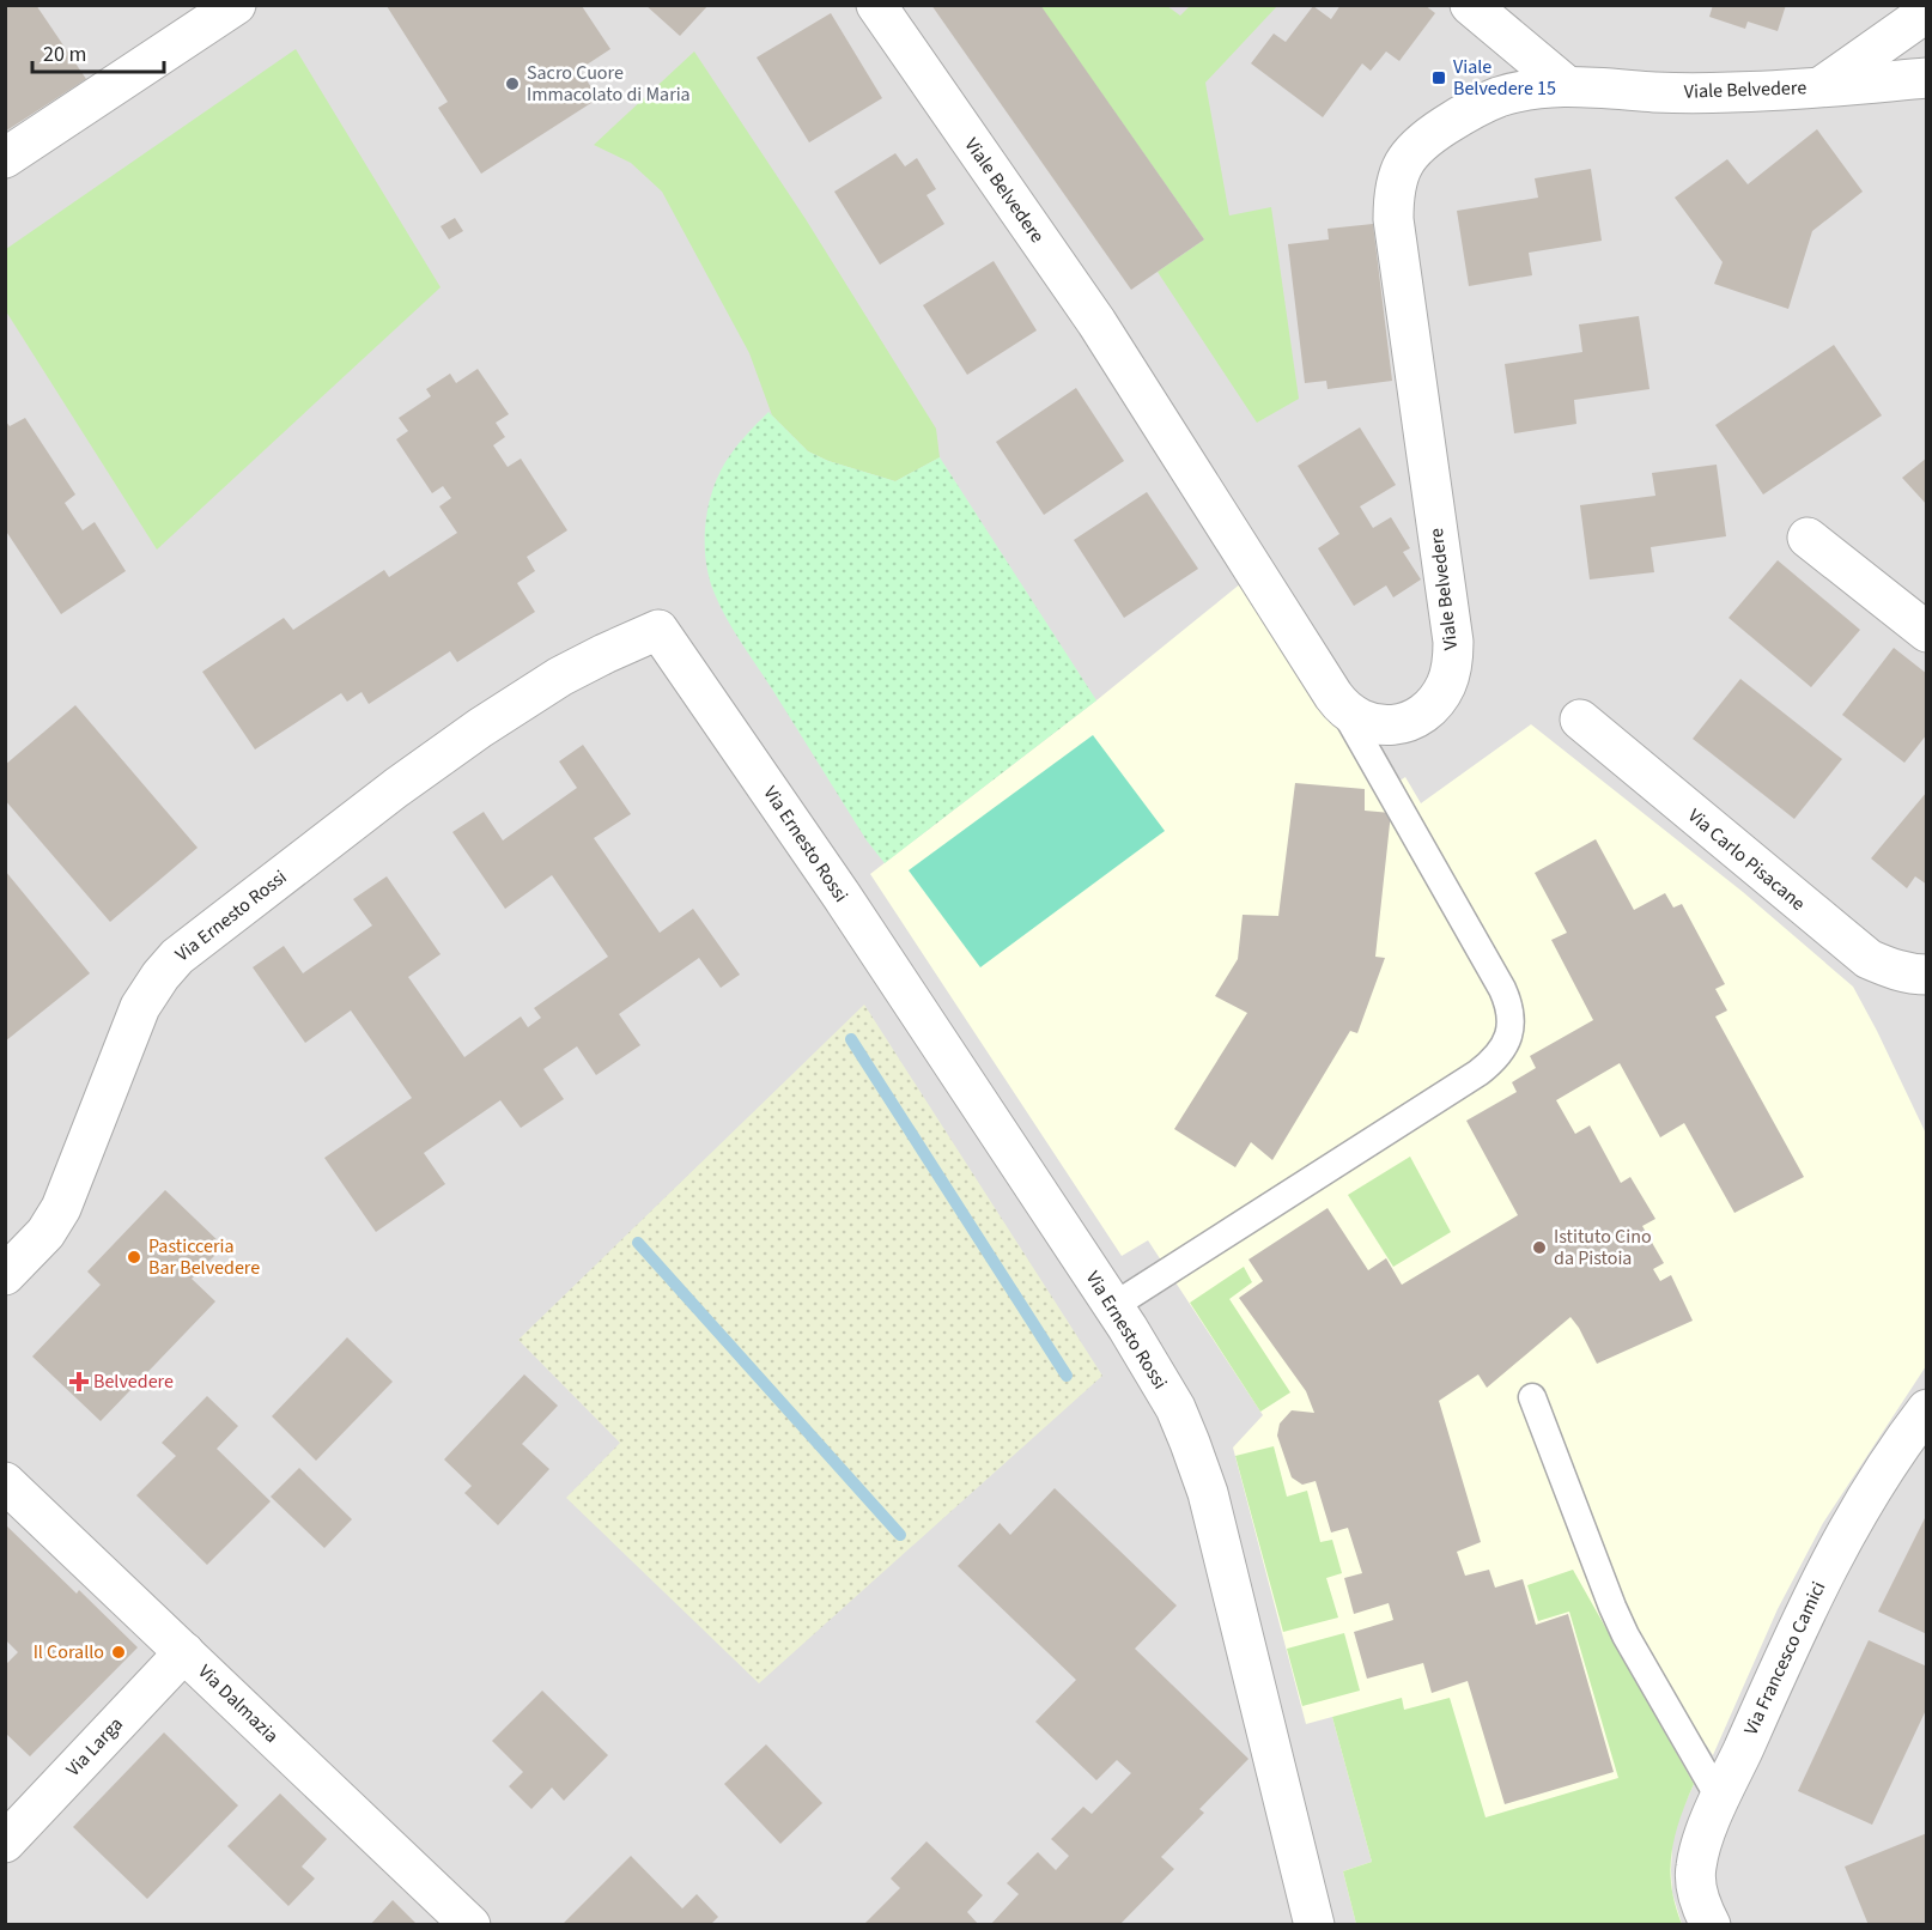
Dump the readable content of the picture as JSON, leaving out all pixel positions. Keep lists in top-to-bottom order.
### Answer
{
  "streets": {
    "street": [
      "Viale Belvedere",
      "Via Ernesto Rossi",
      "Via Carlo Pisacane",
      "Via Francesco Camici",
      "Via Dalmazia",
      "Via Larga"
    ]
  },
  "crossings": [
    ["Via Dalmazia", "Via Larga"]
  ],
  "places": {
    "transit": ["Viale Belvedere 15"],
    "other": [
      "Sacro Cuore Immacolato di Maria",
      "Istituto Cino da Pistoia",
      "Pasticceria Bar Belvedere",
      "Il Corallo"
    ],
    "health": ["Belvedere"]
  },
  "scale_bar": "20 m"
}
